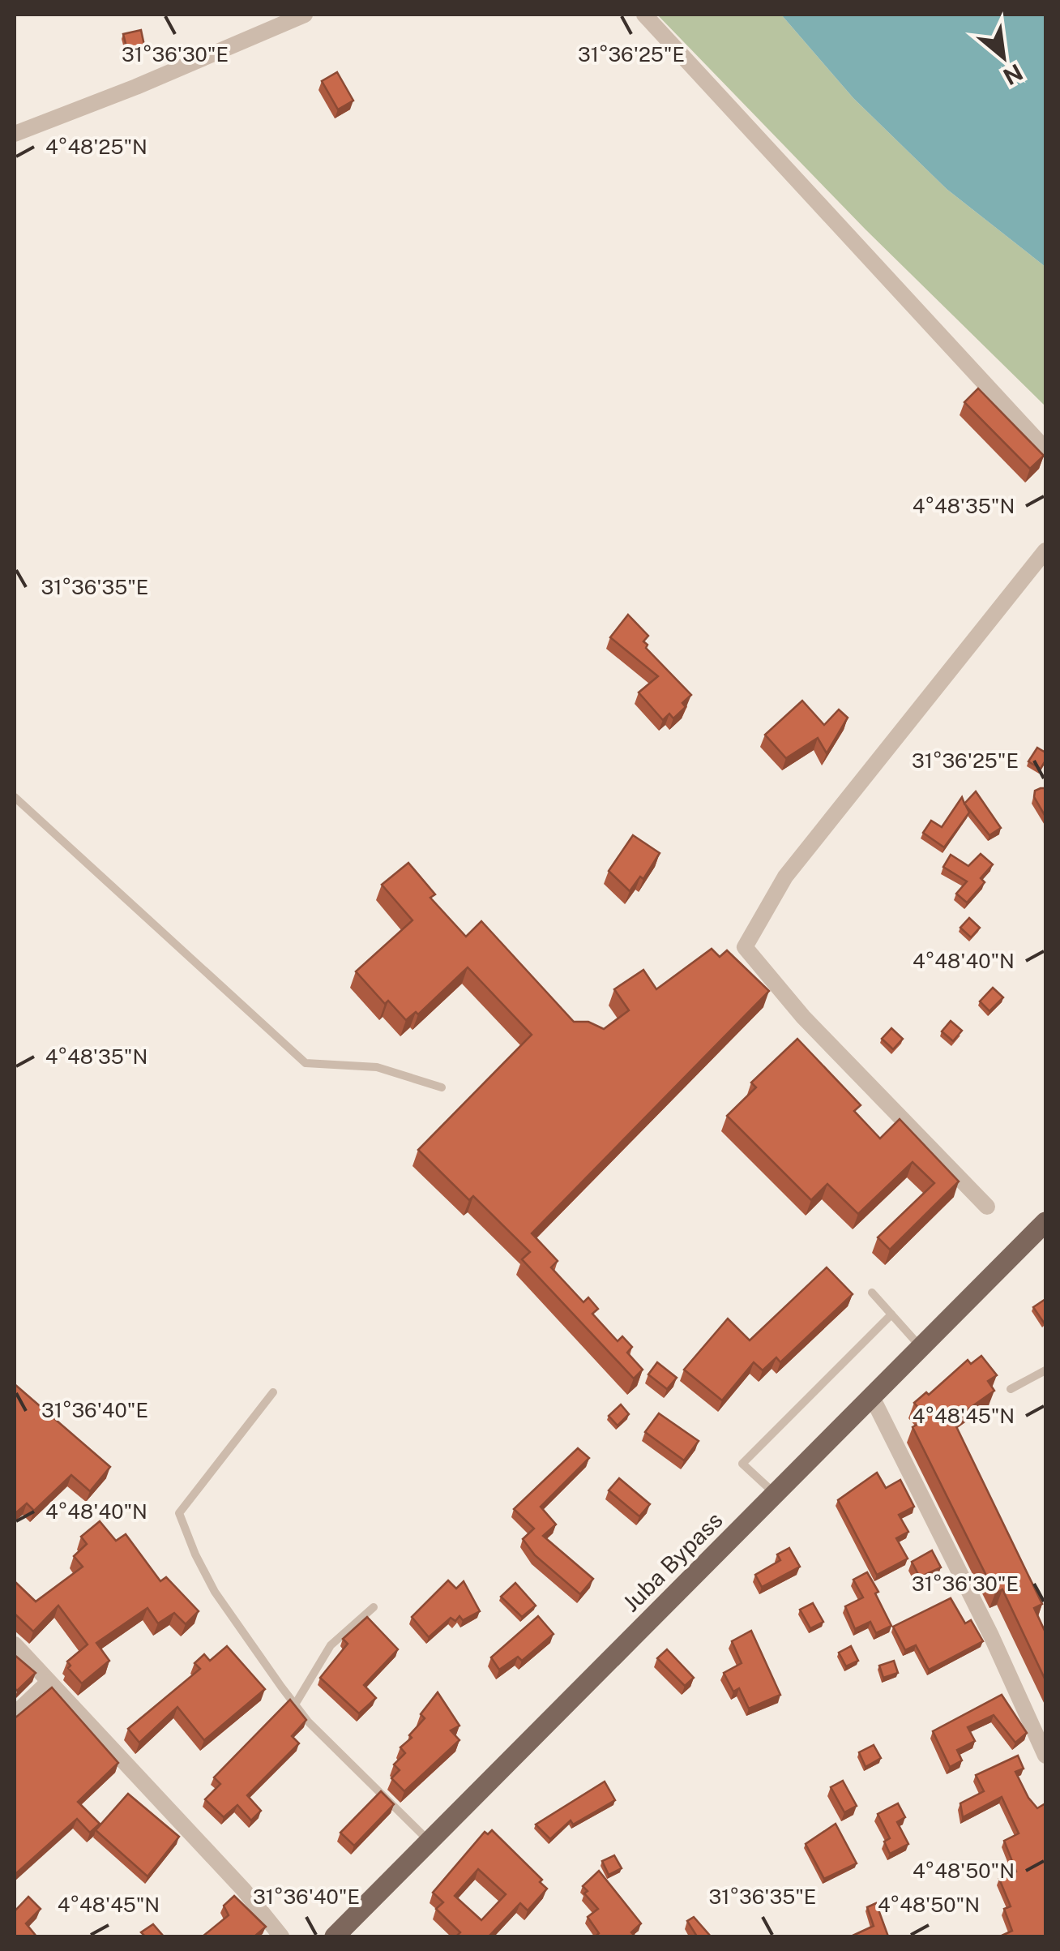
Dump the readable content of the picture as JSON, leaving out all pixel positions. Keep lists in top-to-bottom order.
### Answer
{
  "streets": {
    "main road": ["Juba Bypass"]
  },
  "north": "bottom right",
  "coordinates": [
    "31°36'30\"E",
    "31°36'25\"E",
    "4°48'25\"N",
    "4°48'35\"N",
    "31°36'35\"E",
    "4°48'40\"N",
    "31°36'40\"E",
    "4°48'45\"N",
    "4°48'50\"N"
  ]
}
